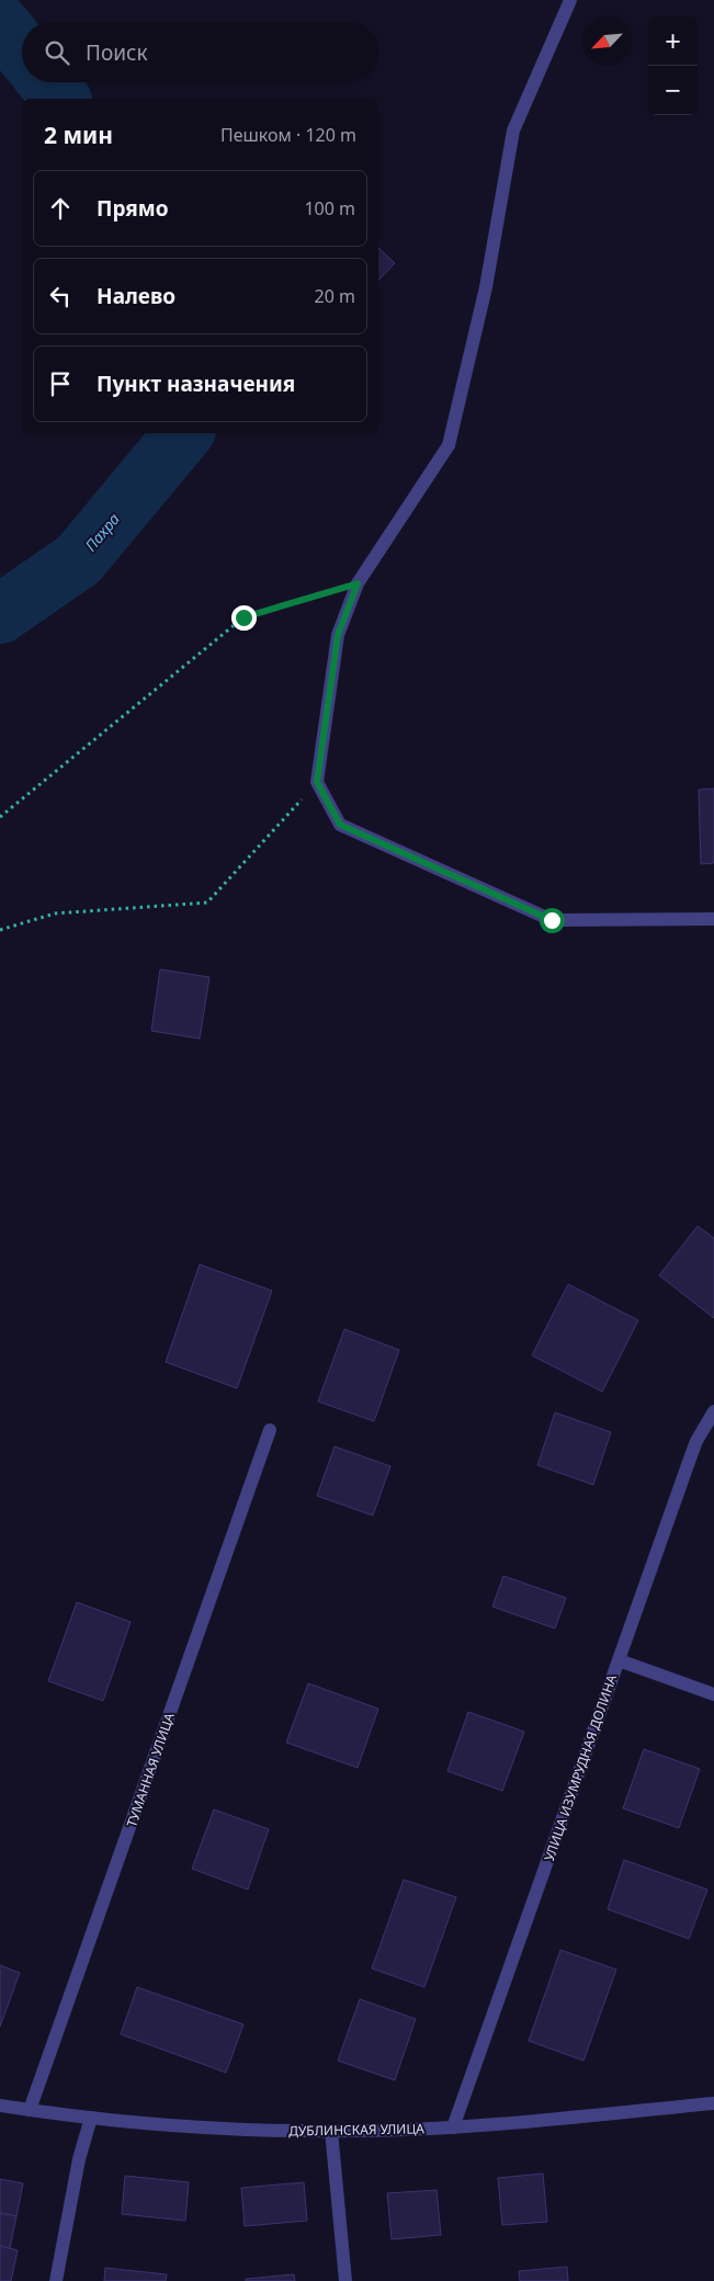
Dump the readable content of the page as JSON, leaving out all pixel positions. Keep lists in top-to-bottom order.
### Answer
{
  "streets": {
    "street": ["УЛИЦА ИЗУМРУДНАЯ ДОЛИНА", "ТУМАННАЯ УЛИЦА", "ДУБЛИНСКАЯ УЛИЦА"]
  },
  "crossings": [
    ["УЛИЦА ИЗУМРУДНАЯ ДОЛИНА", "ДУБЛИНСКАЯ УЛИЦА"],
    ["ТУМАННАЯ УЛИЦА", "ДУБЛИНСКАЯ УЛИЦА"]
  ],
  "water": ["Пахра"],
  "north": "bottom left",
  "page": {
    "map_buttons": ["+", "−"],
    "search": "Поиск",
    "heading": ["2 мин", "Пешком · 120 m"],
    "list": [
      ["Прямо", "100 m"],
      ["Налево", "20 m"],
      "Пункт назначения"
    ]
  }
}
